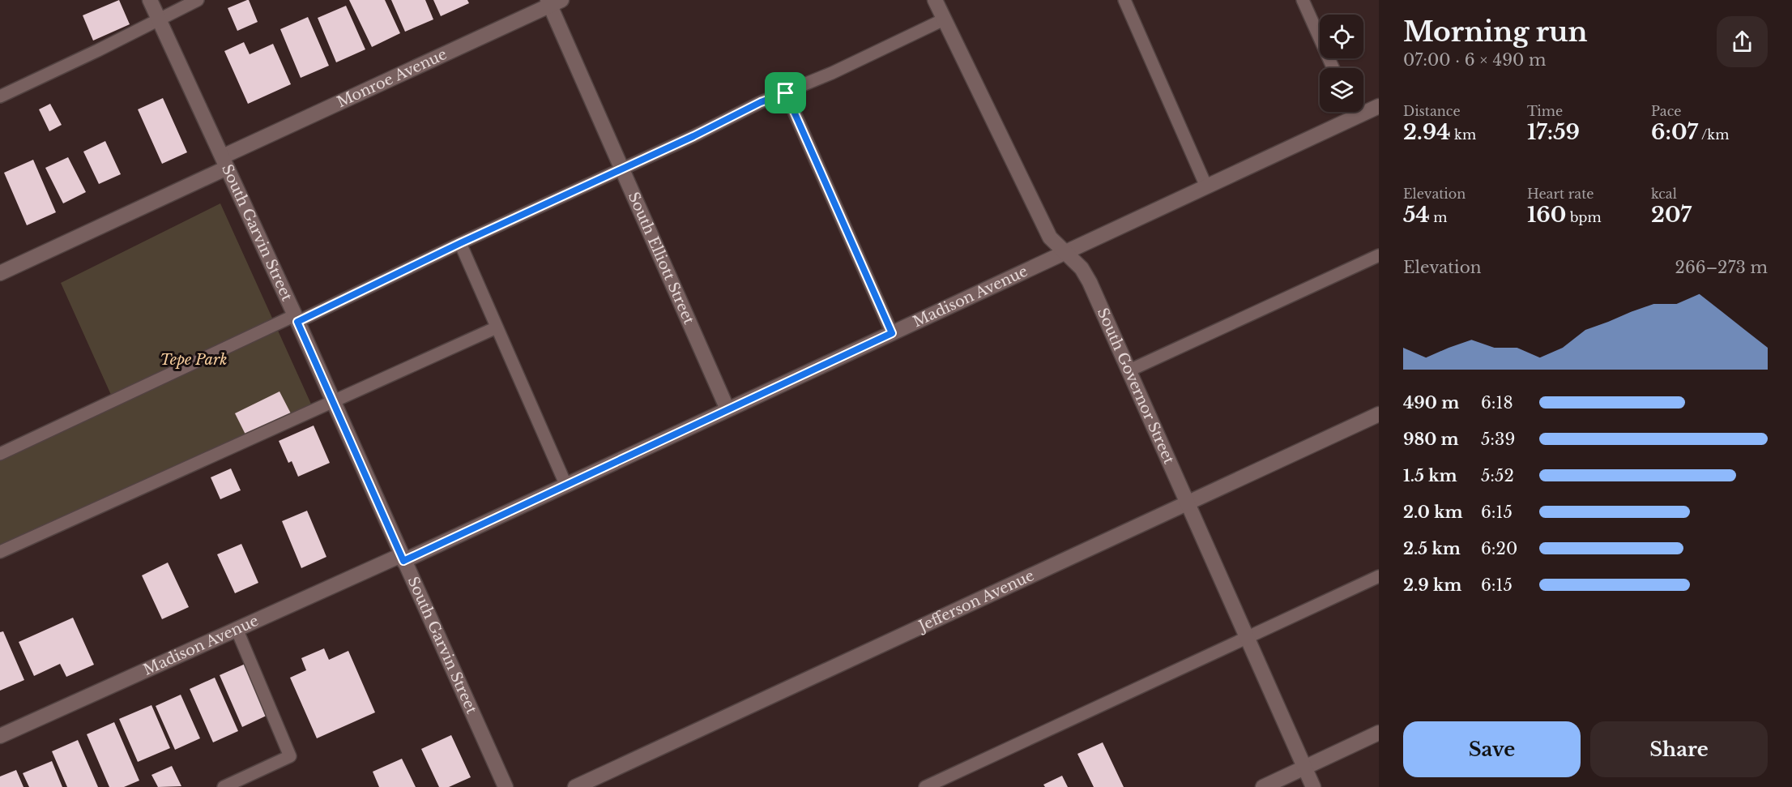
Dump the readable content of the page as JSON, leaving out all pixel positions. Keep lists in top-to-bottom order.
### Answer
{
  "streets": {
    "street": [
      "Monroe Avenue",
      "South Garvin Street",
      "South Elliott Street",
      "Madison Avenue",
      "South Governor Street",
      "Jefferson Avenue"
    ]
  },
  "crossings": [
    ["Monroe Avenue", "South Garvin Street"],
    ["Monroe Avenue", "South Elliott Street"],
    ["South Garvin Street", "Madison Avenue"],
    ["South Elliott Street", "Madison Avenue"],
    ["Madison Avenue", "South Governor Street"],
    ["South Governor Street", "Jefferson Avenue"]
  ],
  "parks": ["Tepe Park"],
  "page": {
    "heading": ["Morning run", "07:00 · 6 × 490 m"],
    "stats": [
      ["Distance", "2.94 km"],
      ["Time", "17:59"],
      ["Pace", "6:07 /km"],
      ["Elevation", "54 m"],
      ["Heart rate", "160 bpm"],
      ["kcal", "207"]
    ],
    "chart": ["Elevation", "266–273 m"],
    "list": [
      {
        "name": "490 m",
        "note": "6:18"
      },
      {
        "name": "980 m",
        "note": "5:39"
      },
      {
        "name": "1.5 km",
        "note": "5:52"
      },
      {
        "name": "2.0 km",
        "note": "6:15"
      },
      {
        "name": "2.5 km",
        "note": "6:20"
      },
      {
        "name": "2.9 km",
        "note": "6:15"
      }
    ],
    "buttons": ["Save", "Share"]
  }
}
